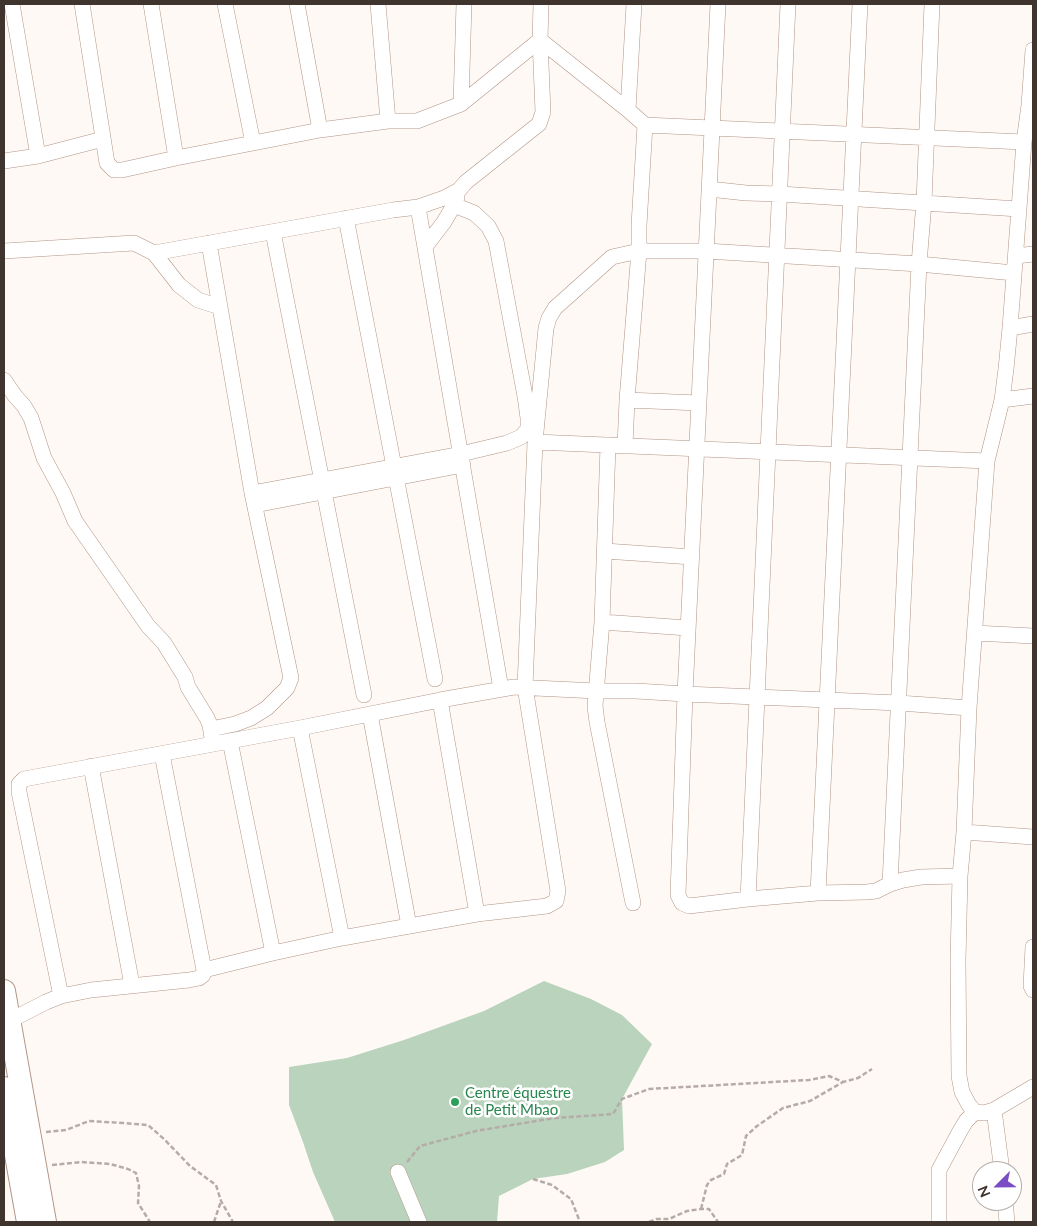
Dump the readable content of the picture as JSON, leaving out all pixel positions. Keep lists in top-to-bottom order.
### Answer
{
  "places": ["Centre équestre de Petit Mbao"],
  "north": "bottom left"
}
